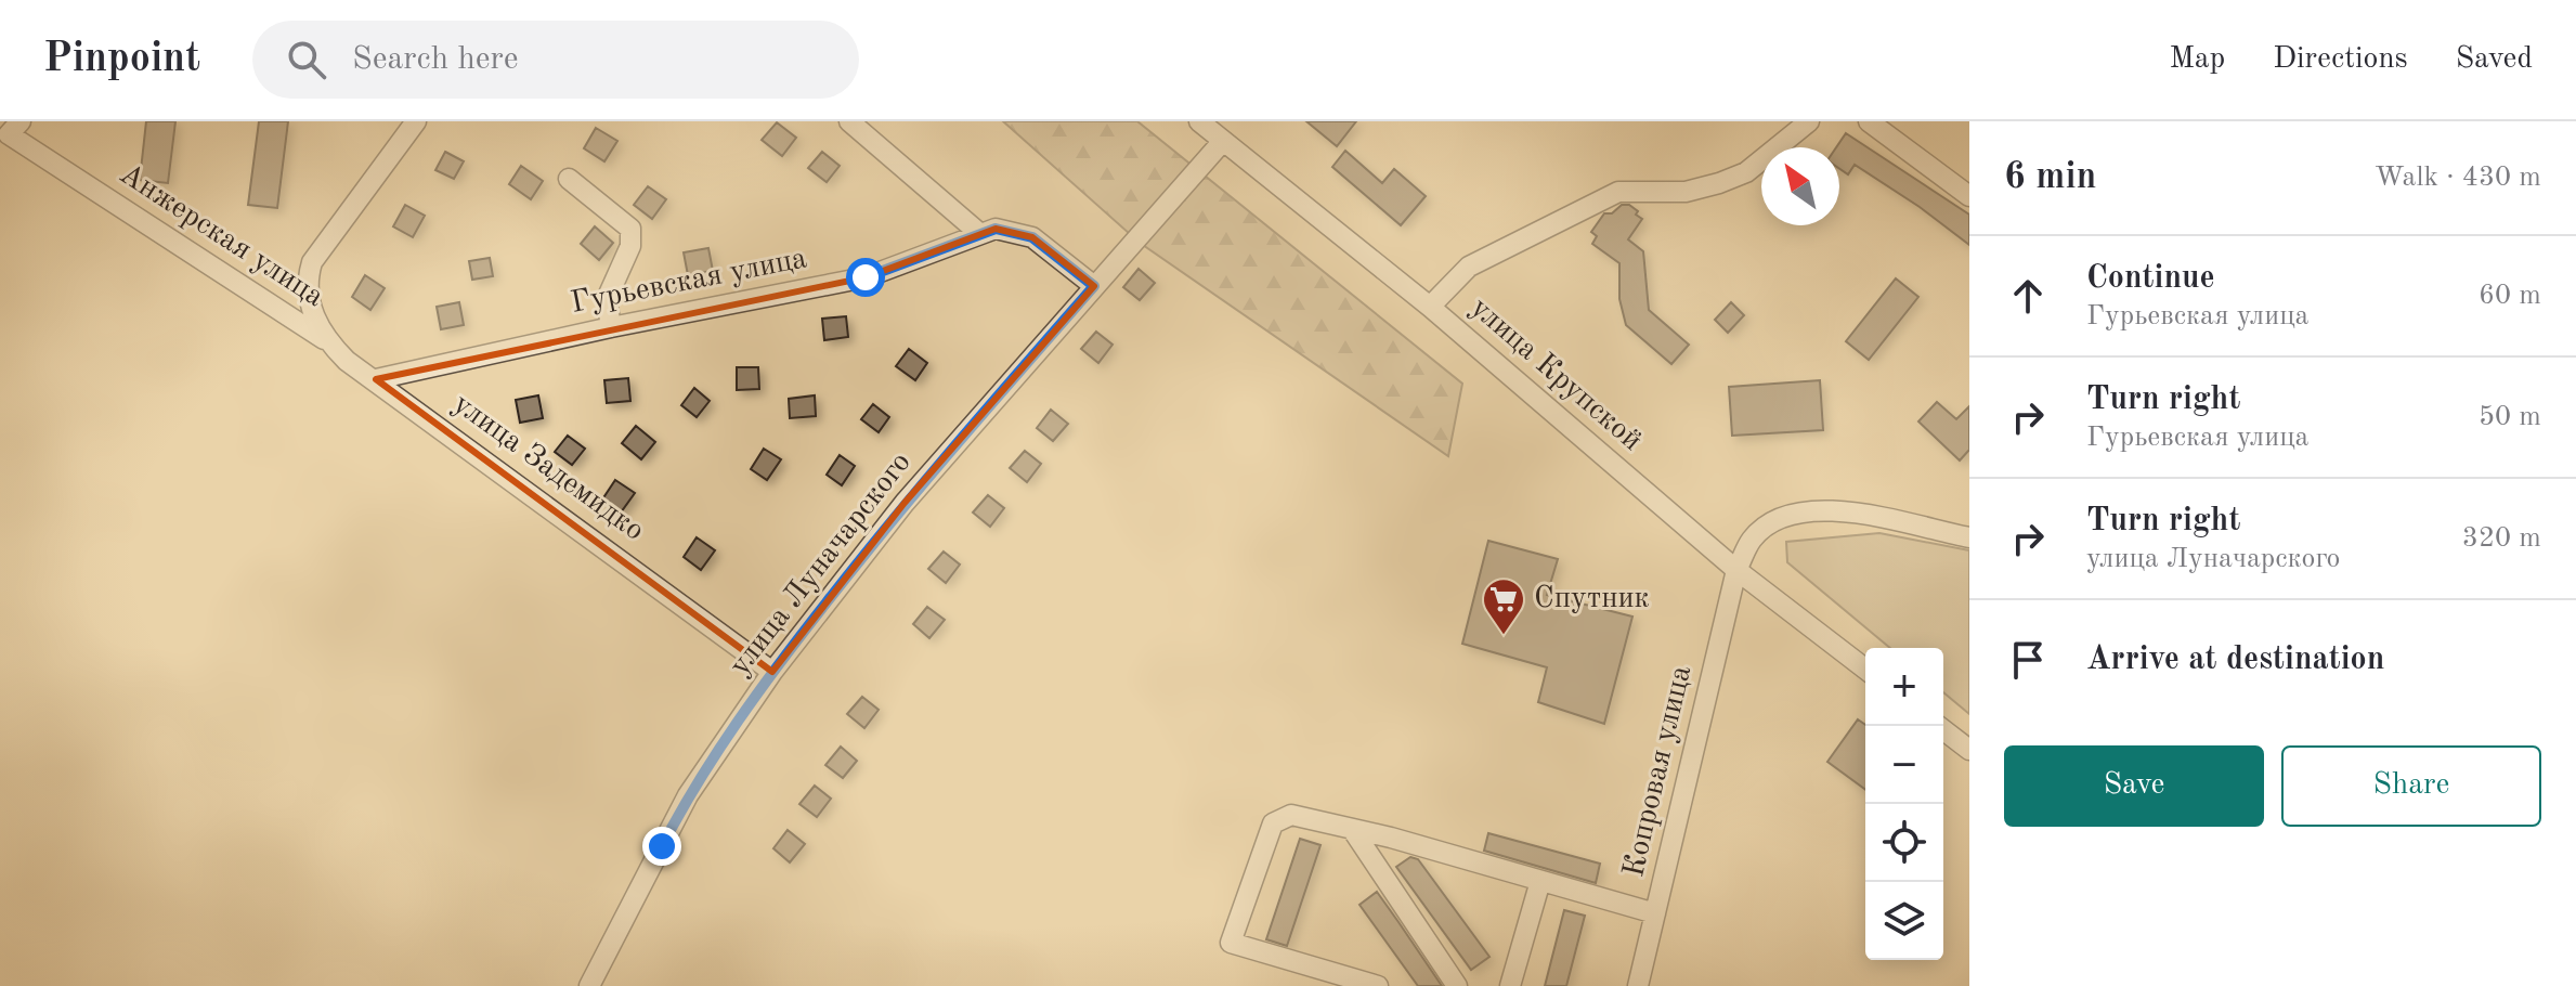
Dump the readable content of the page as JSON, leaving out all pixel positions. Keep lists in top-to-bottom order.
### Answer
{
  "streets": {
    "street": [
      "Анжерская улица",
      "Гурьевская улица",
      "улица Крупской",
      "улица Задемидко",
      "улица Луначарского",
      "Копровая улица"
    ]
  },
  "crossings": [
    ["Анжерская улица", "улица Задемидко"],
    ["Гурьевская улица", "улица Задемидко"],
    ["Гурьевская улица", "улица Луначарского"],
    ["улица Крупской", "улица Луначарского"],
    ["улица Крупской", "Копровая улица"],
    ["улица Задемидко", "улица Луначарского"]
  ],
  "places": {
    "supermarket": ["Спутник"]
  },
  "north": "top left",
  "page": {
    "header": "Pinpoint",
    "search": "Search here",
    "nav": ["Map", "Directions", "Saved"],
    "heading": ["6 min", "Walk · 430 m"],
    "list": [
      ["Continue", "Гурьевская улица", "60 m"],
      ["Turn right", "Гурьевская улица", "50 m"],
      ["Turn right", "улица Луначарского", "320 m"],
      "Arrive at destination"
    ],
    "map_buttons": ["+", "−"],
    "buttons": ["Save", "Share"]
  }
}
